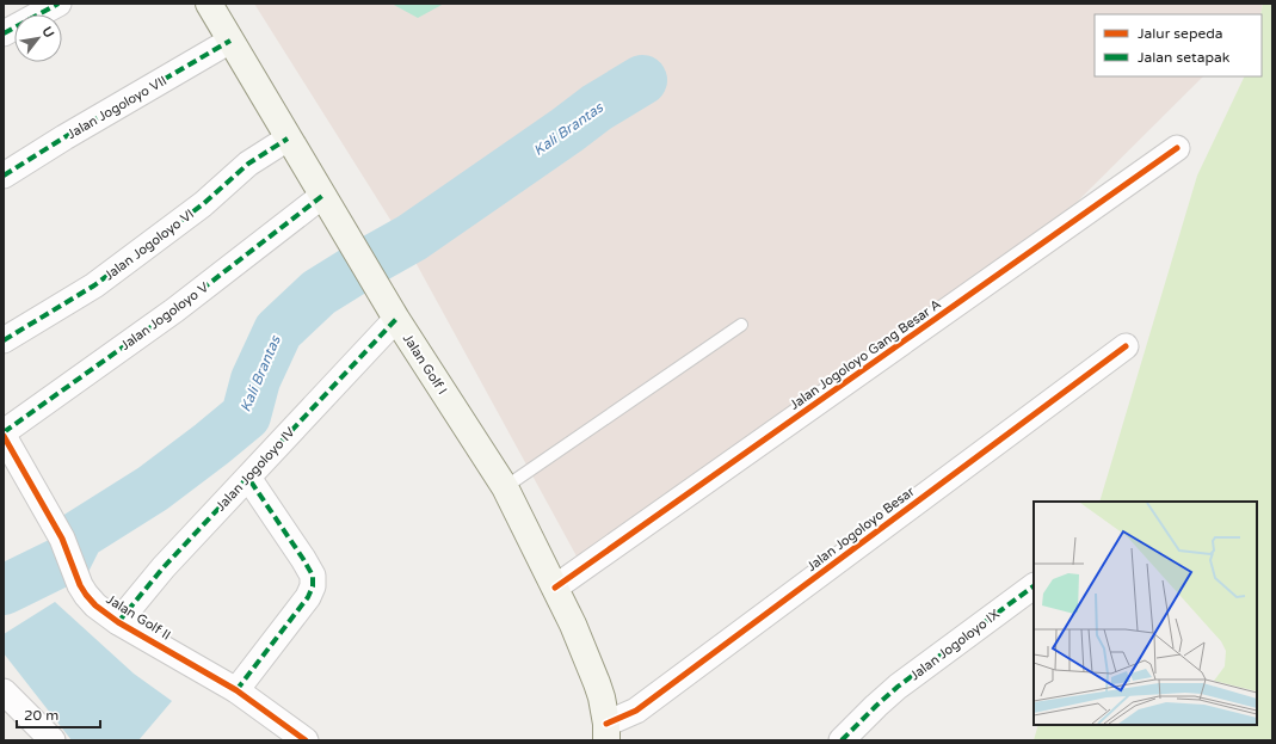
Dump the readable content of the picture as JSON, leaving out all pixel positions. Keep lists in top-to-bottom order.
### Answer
{
  "streets": {
    "main road": ["Jalan Golf I"],
    "street": [
      "Jalan Jogoloyo VII",
      "Jalan Jogoloyo VI",
      "Jalan Jogoloyo V",
      "Jalan Jogoloyo Gang Besar A",
      "Jalan Jogoloyo IV",
      "Jalan Jogoloyo Besar",
      "Jalan Golf II",
      "Jalan Jogoloyo IX"
    ]
  },
  "crossings": [
    ["Jalan Jogoloyo VII", "Jalan Golf I"],
    ["Jalan Jogoloyo VI", "Jalan Golf I"],
    ["Jalan Jogoloyo V", "Jalan Golf I"],
    ["Jalan Jogoloyo Gang Besar A", "Jalan Golf I"],
    ["Jalan Golf I", "Jalan Jogoloyo IV"],
    ["Jalan Golf I", "Jalan Jogoloyo Besar"],
    ["Jalan Jogoloyo IV", "Jalan Golf II"]
  ],
  "water": ["Kali Brantas"],
  "legend": ["Jalur sepeda", "Jalan setapak"],
  "scale_bar": "20 m",
  "north": "top right"
}
